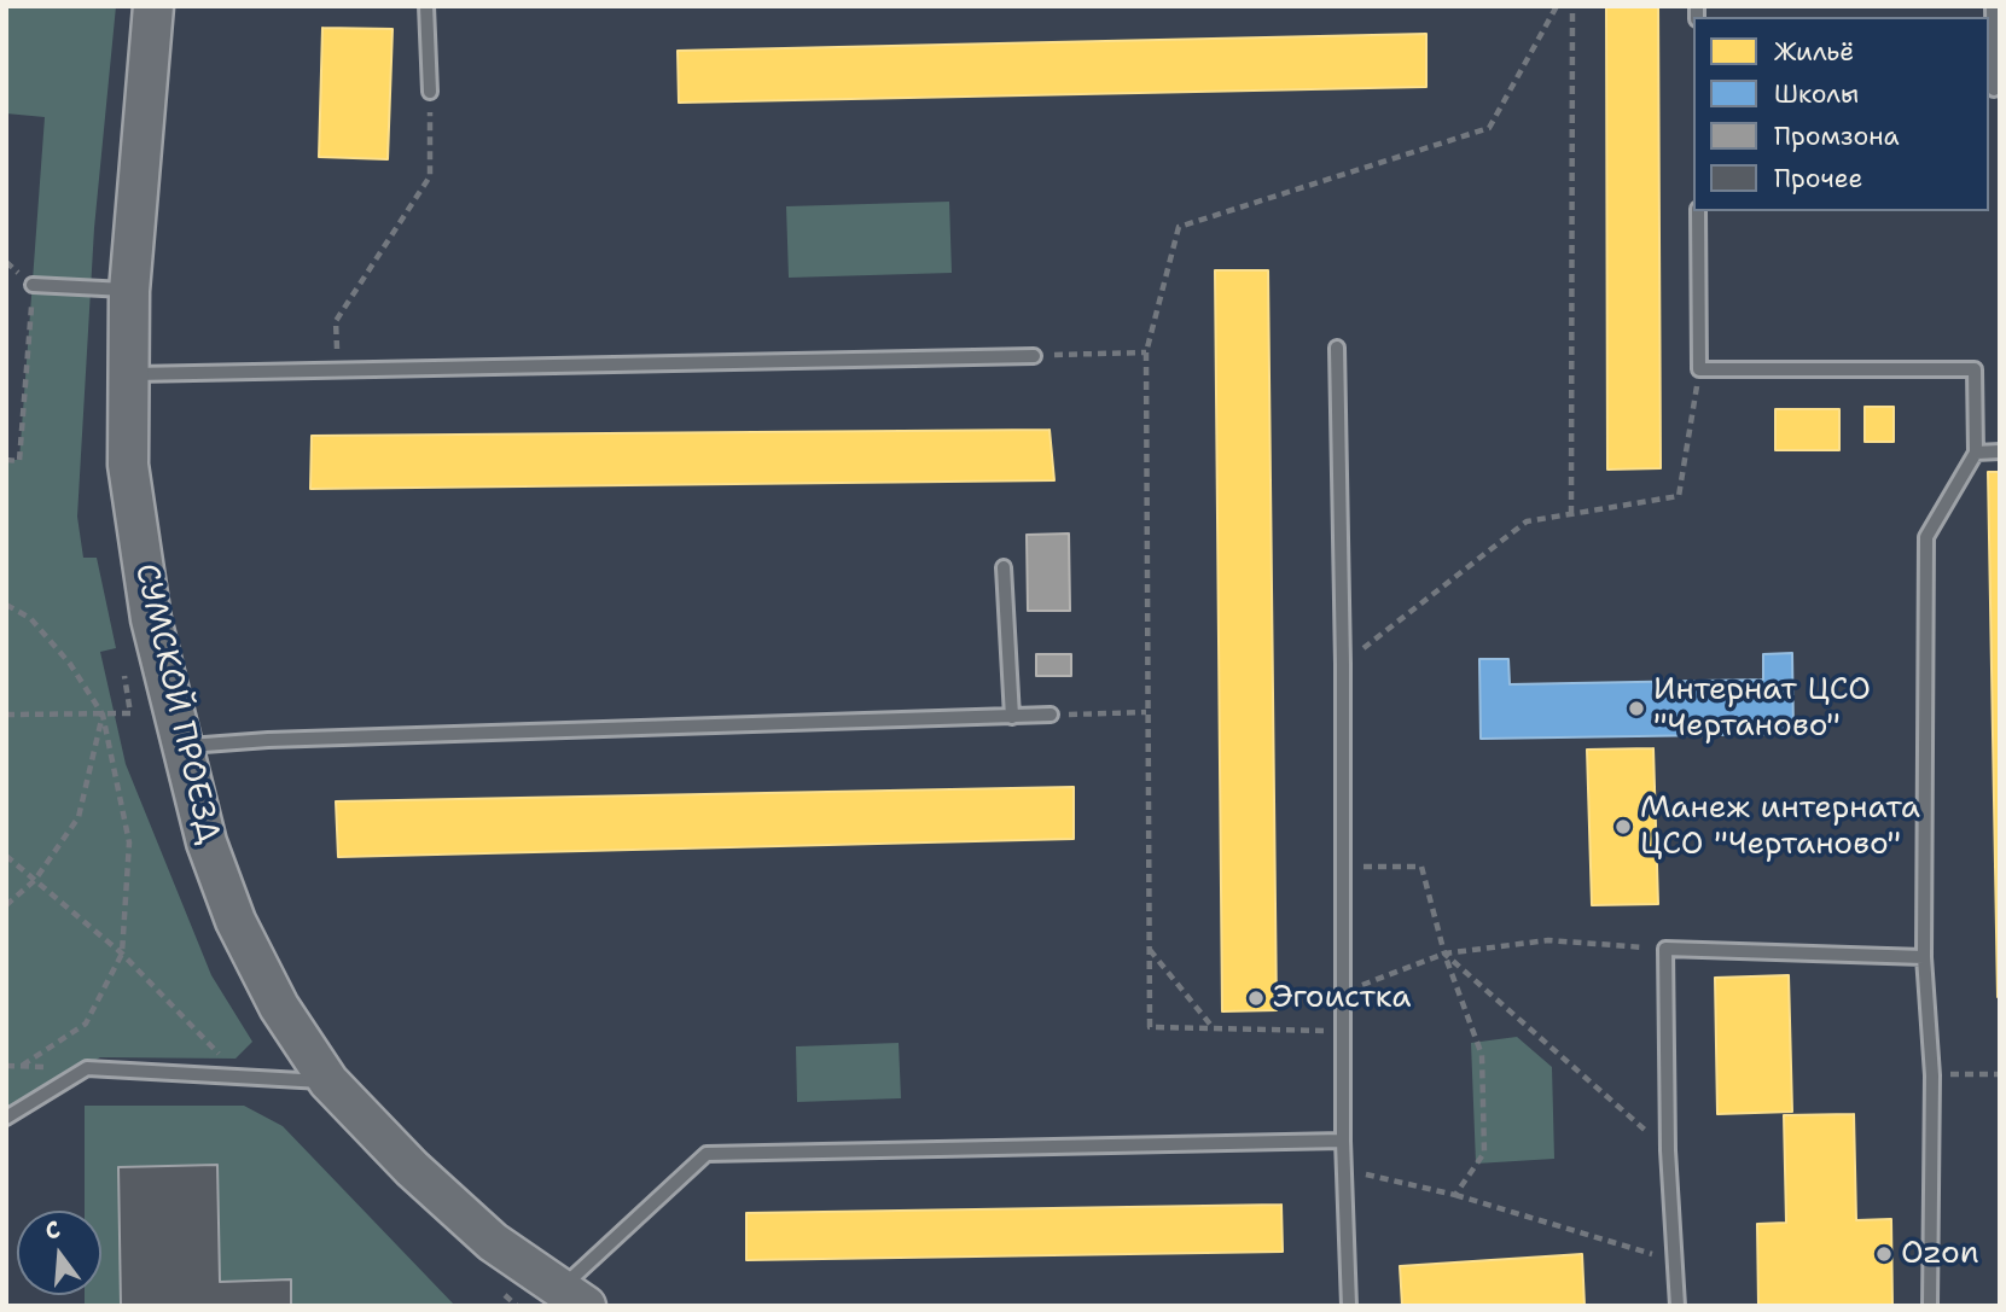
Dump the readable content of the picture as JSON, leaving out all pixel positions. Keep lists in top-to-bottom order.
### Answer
{
  "streets": {
    "street": ["СУМСКОЙ ПРОЕЗД"]
  },
  "places": [
    "Интернат ЦСО \"Чертаново\"",
    "Манеж интерната ЦСО \"Чертаново\"",
    "Эгоистка",
    "Ozon"
  ],
  "legend": [
    "Жильё",
    "Школы",
    "Промзона",
    "Прочее"
  ],
  "north": "top"
}
